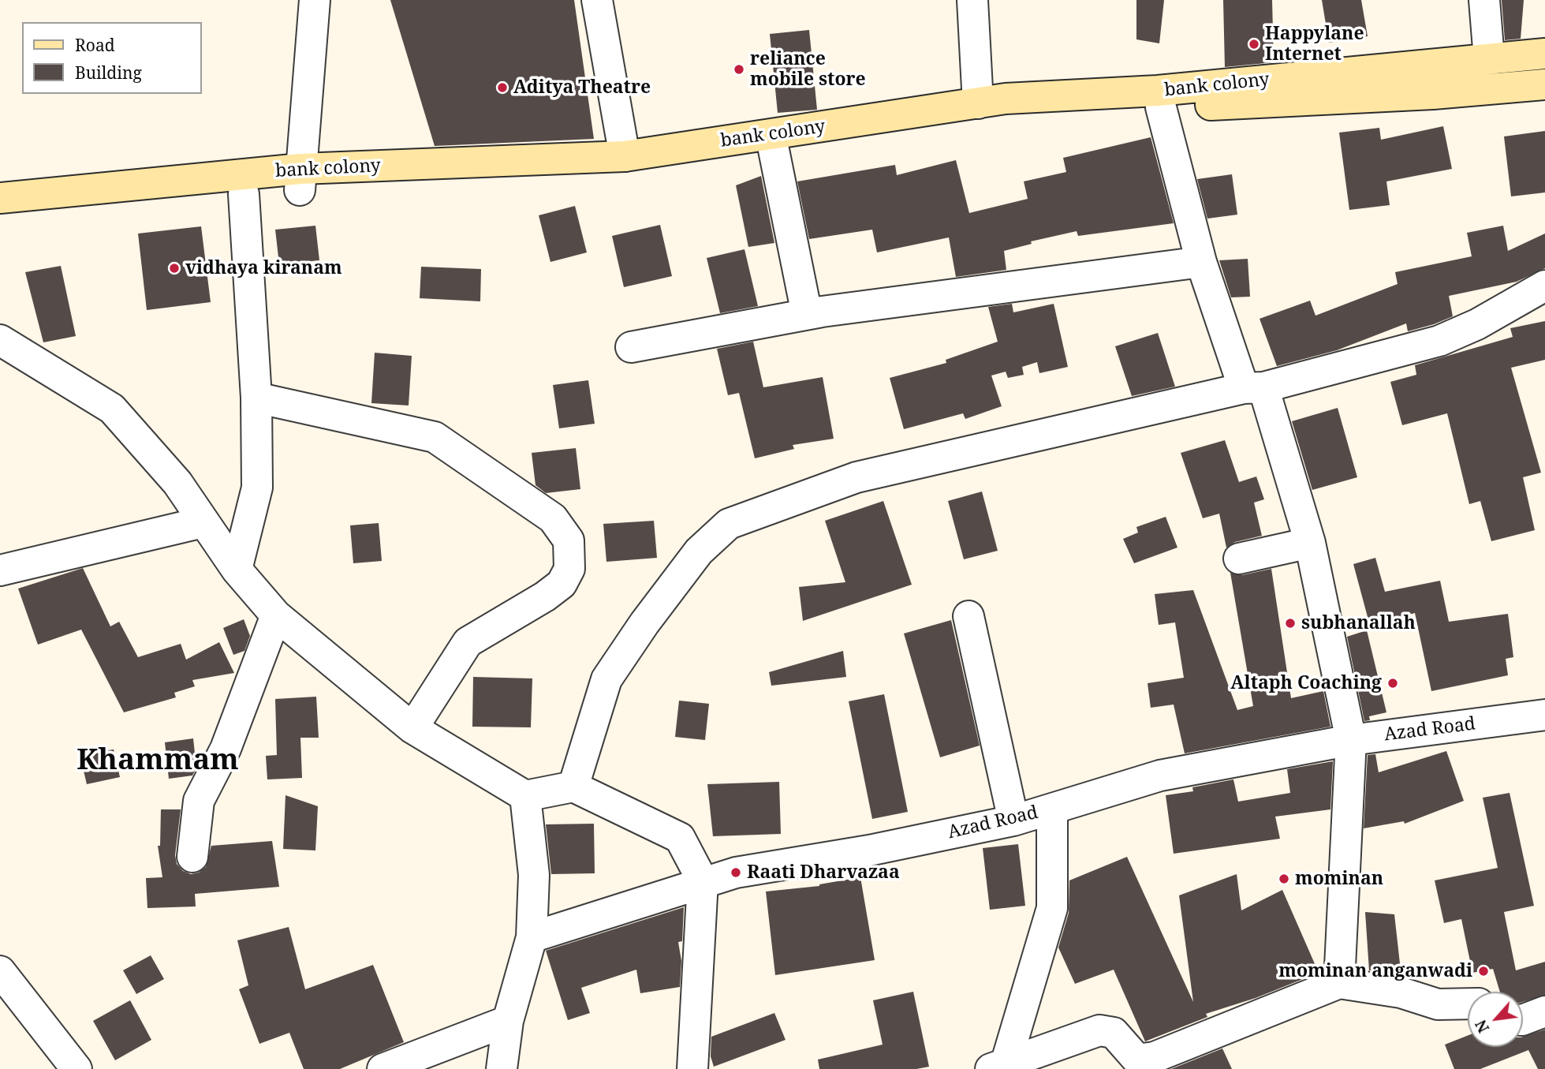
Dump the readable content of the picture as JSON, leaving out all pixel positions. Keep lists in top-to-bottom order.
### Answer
{
  "streets": {
    "main road": ["bank colony"],
    "street": ["Azad Road"]
  },
  "districts": ["Khammam"],
  "places": [
    "Happylane Internet",
    "reliance mobile store",
    "Aditya Theatre",
    "vidhaya kiranam",
    "subhanallah",
    "Altaph Coaching",
    "Raati Dharvazaa",
    "mominan",
    "mominan anganwadi"
  ],
  "legend": ["Road", "Building"],
  "north": "bottom left"
}
